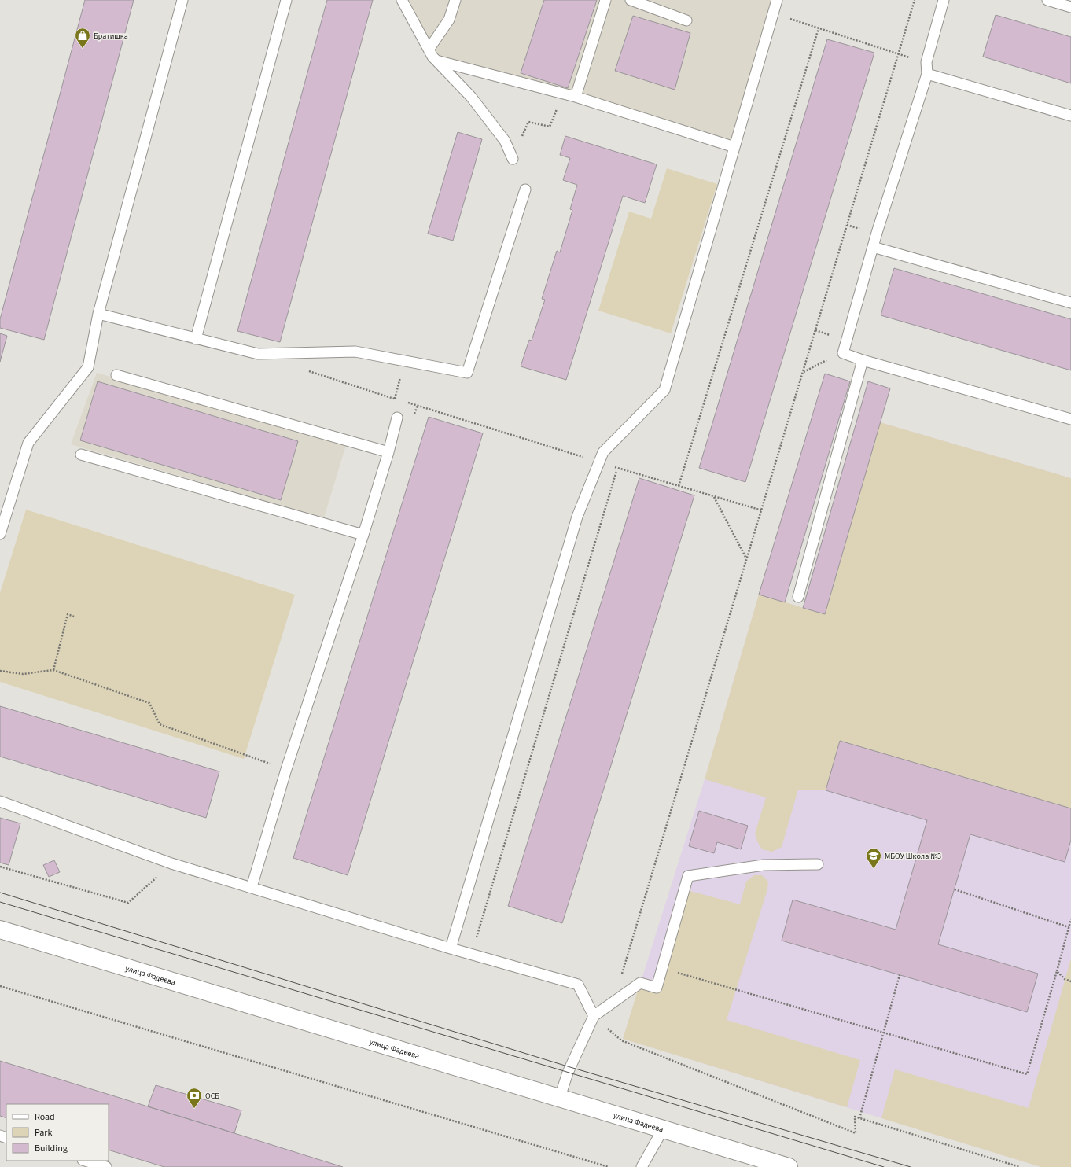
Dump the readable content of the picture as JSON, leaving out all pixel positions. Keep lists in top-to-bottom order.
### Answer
{
  "streets": {
    "street": ["улица Фадеева"]
  },
  "places": {
    "shop": ["Братишка"],
    "school or university": ["МБОУ Школа №3"],
    "bank": ["ОСБ"]
  },
  "legend": ["Road", "Park", "Building"]
}
